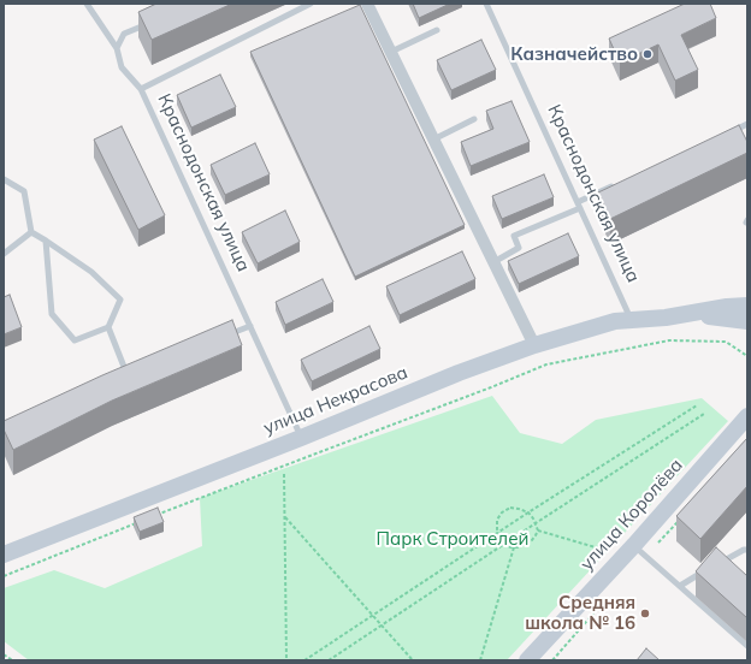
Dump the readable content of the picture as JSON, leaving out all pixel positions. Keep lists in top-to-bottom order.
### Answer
{
  "streets": {
    "main road": ["улица Некрасова", "улица Королёва"],
    "lane": ["Краснодонская улица"]
  },
  "crossings": [
    ["Краснодонская улица", "улица Некрасова"]
  ],
  "parks": ["Парк Строителей"],
  "places": ["Казначейство", "Средняя школа № 16"]
}
